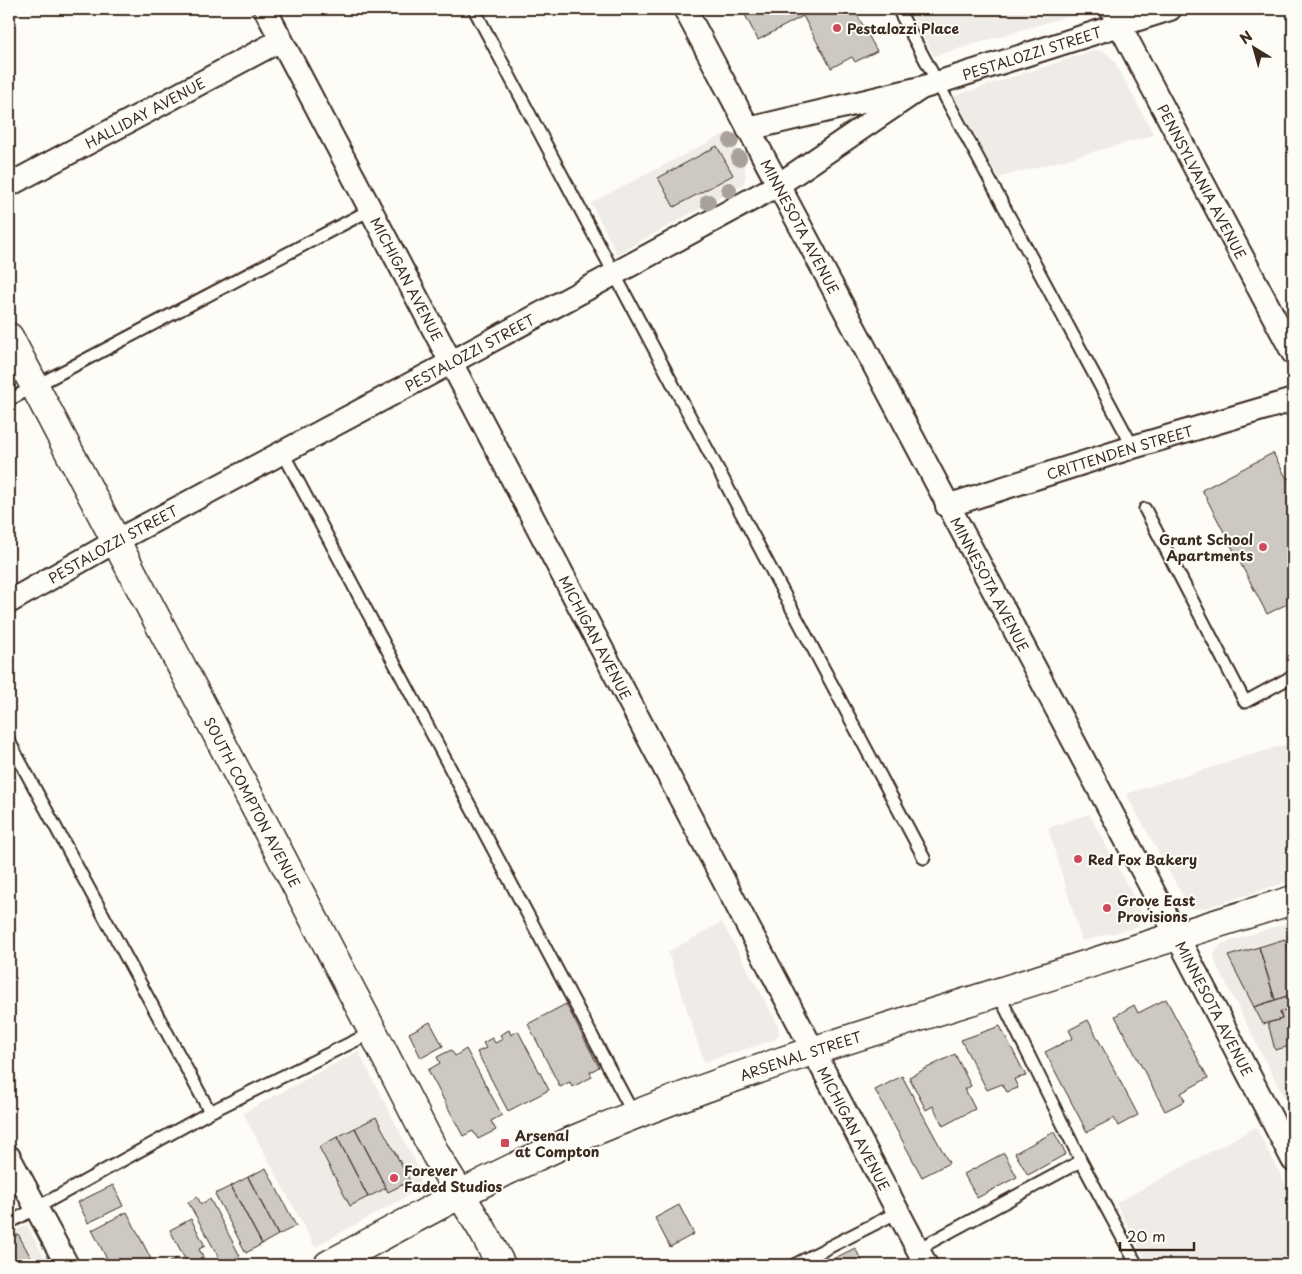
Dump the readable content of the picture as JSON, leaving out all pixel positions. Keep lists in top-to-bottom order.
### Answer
{
  "streets": {
    "main road": ["SOUTH COMPTON AVENUE", "ARSENAL STREET"],
    "street": [
      "PESTALOZZI STREET",
      "HALLIDAY AVENUE",
      "PENNSYLVANIA AVENUE",
      "MINNESOTA AVENUE",
      "MICHIGAN AVENUE",
      "CRITTENDEN STREET"
    ]
  },
  "crossings": [
    ["PESTALOZZI STREET", "PENNSYLVANIA AVENUE"],
    ["PESTALOZZI STREET", "MINNESOTA AVENUE"],
    ["PESTALOZZI STREET", "MICHIGAN AVENUE"],
    ["PESTALOZZI STREET", "SOUTH COMPTON AVENUE"],
    ["HALLIDAY AVENUE", "MICHIGAN AVENUE"],
    ["MINNESOTA AVENUE", "CRITTENDEN STREET"],
    ["MINNESOTA AVENUE", "ARSENAL STREET"],
    ["MICHIGAN AVENUE", "ARSENAL STREET"],
    ["SOUTH COMPTON AVENUE", "ARSENAL STREET"]
  ],
  "places": {
    "other": [
      "Pestalozzi Place",
      "Grant School Apartments",
      "Red Fox Bakery",
      "Grove East Provisions",
      "Forever Faded Studios"
    ],
    "transit": ["Arsenal at Compton"]
  },
  "scale_bar": "20 m",
  "north": "top left"
}
